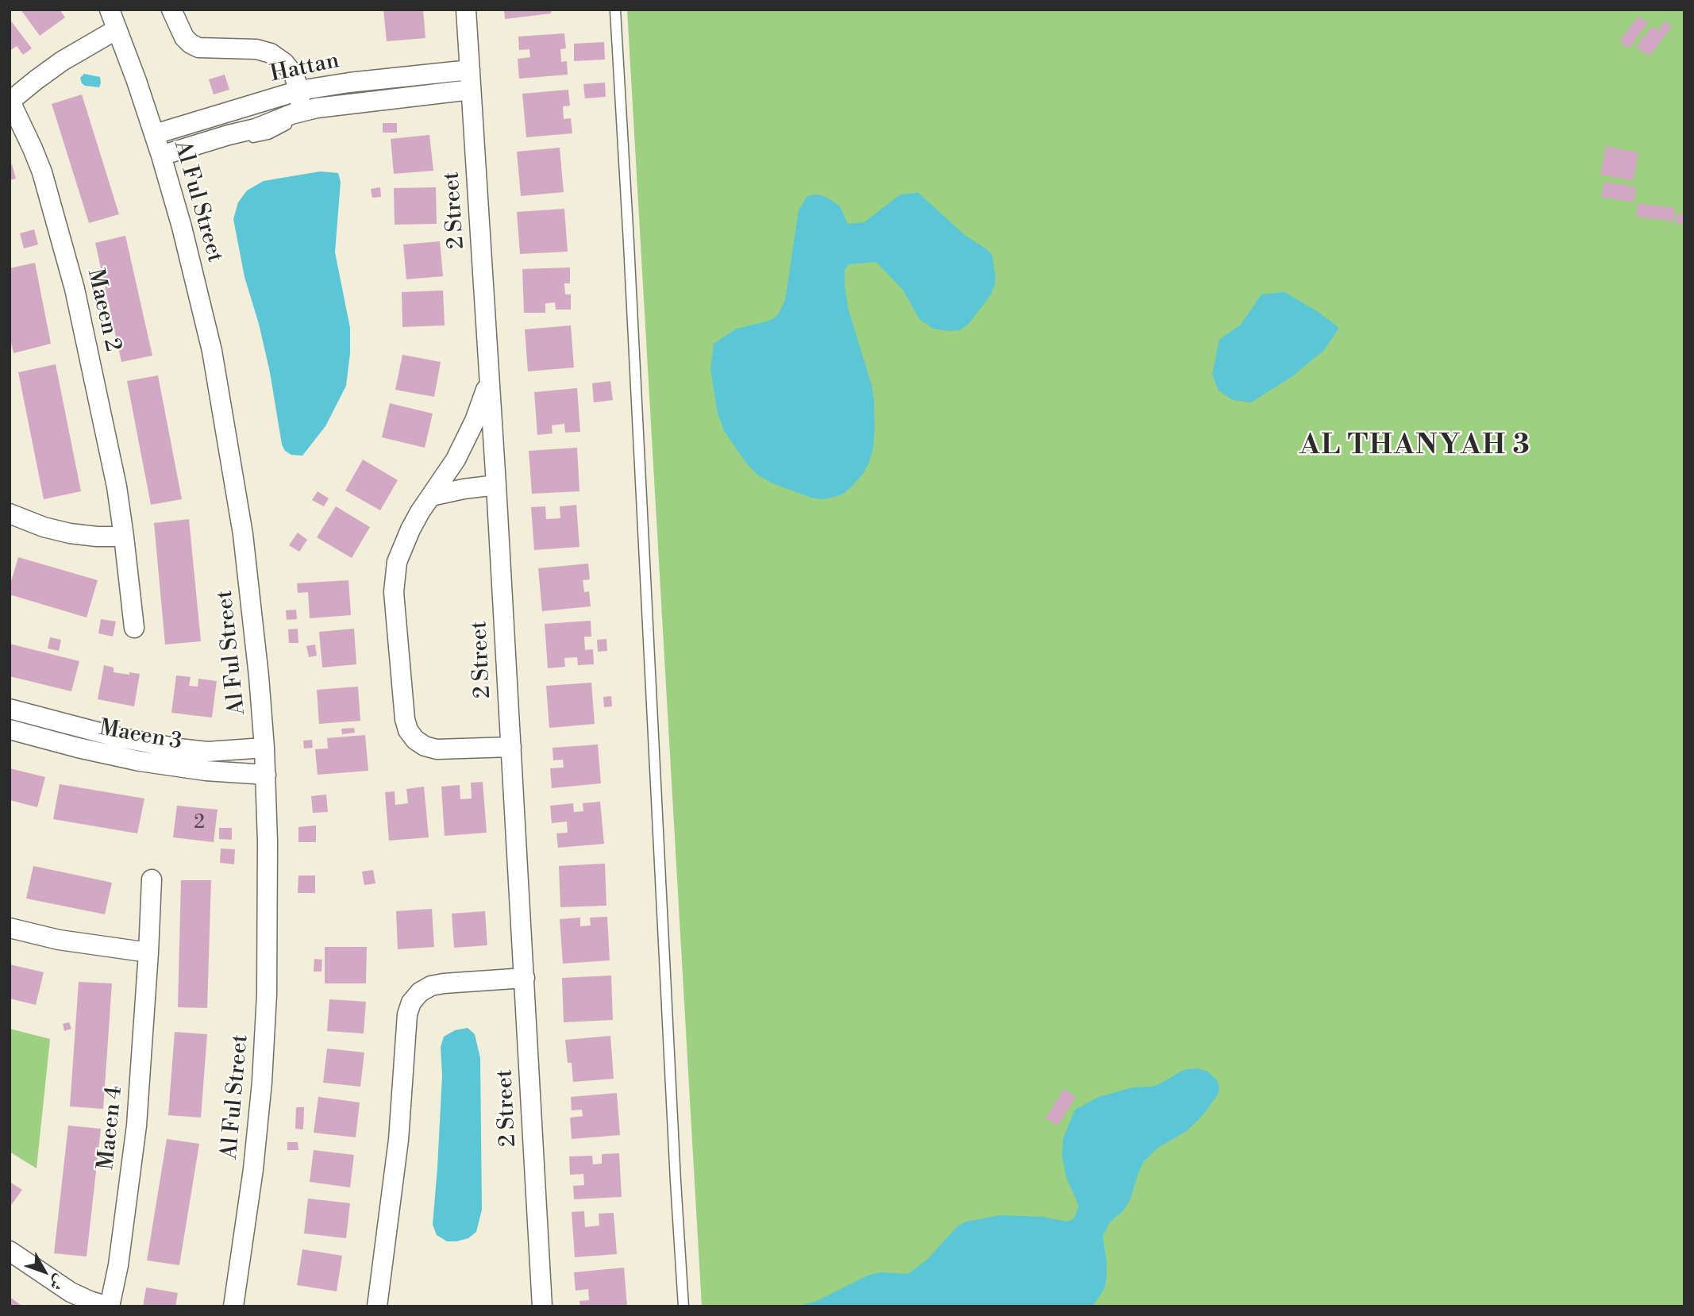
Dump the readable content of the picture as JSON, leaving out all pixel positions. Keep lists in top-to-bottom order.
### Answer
{
  "streets": {
    "street": [
      "Hattan",
      "Al Ful Street",
      "2 Street",
      "Maeen 2",
      "Maeen 3",
      "Maeen 4"
    ]
  },
  "crossings": [
    ["Hattan", "Al Ful Street"],
    ["Hattan", "2 Street"],
    ["Al Ful Street", "Maeen 2"],
    ["Al Ful Street", "Maeen 3"]
  ],
  "districts": ["AL THANYAH 3"],
  "house_numbers": ["2"],
  "north": "bottom right"
}
